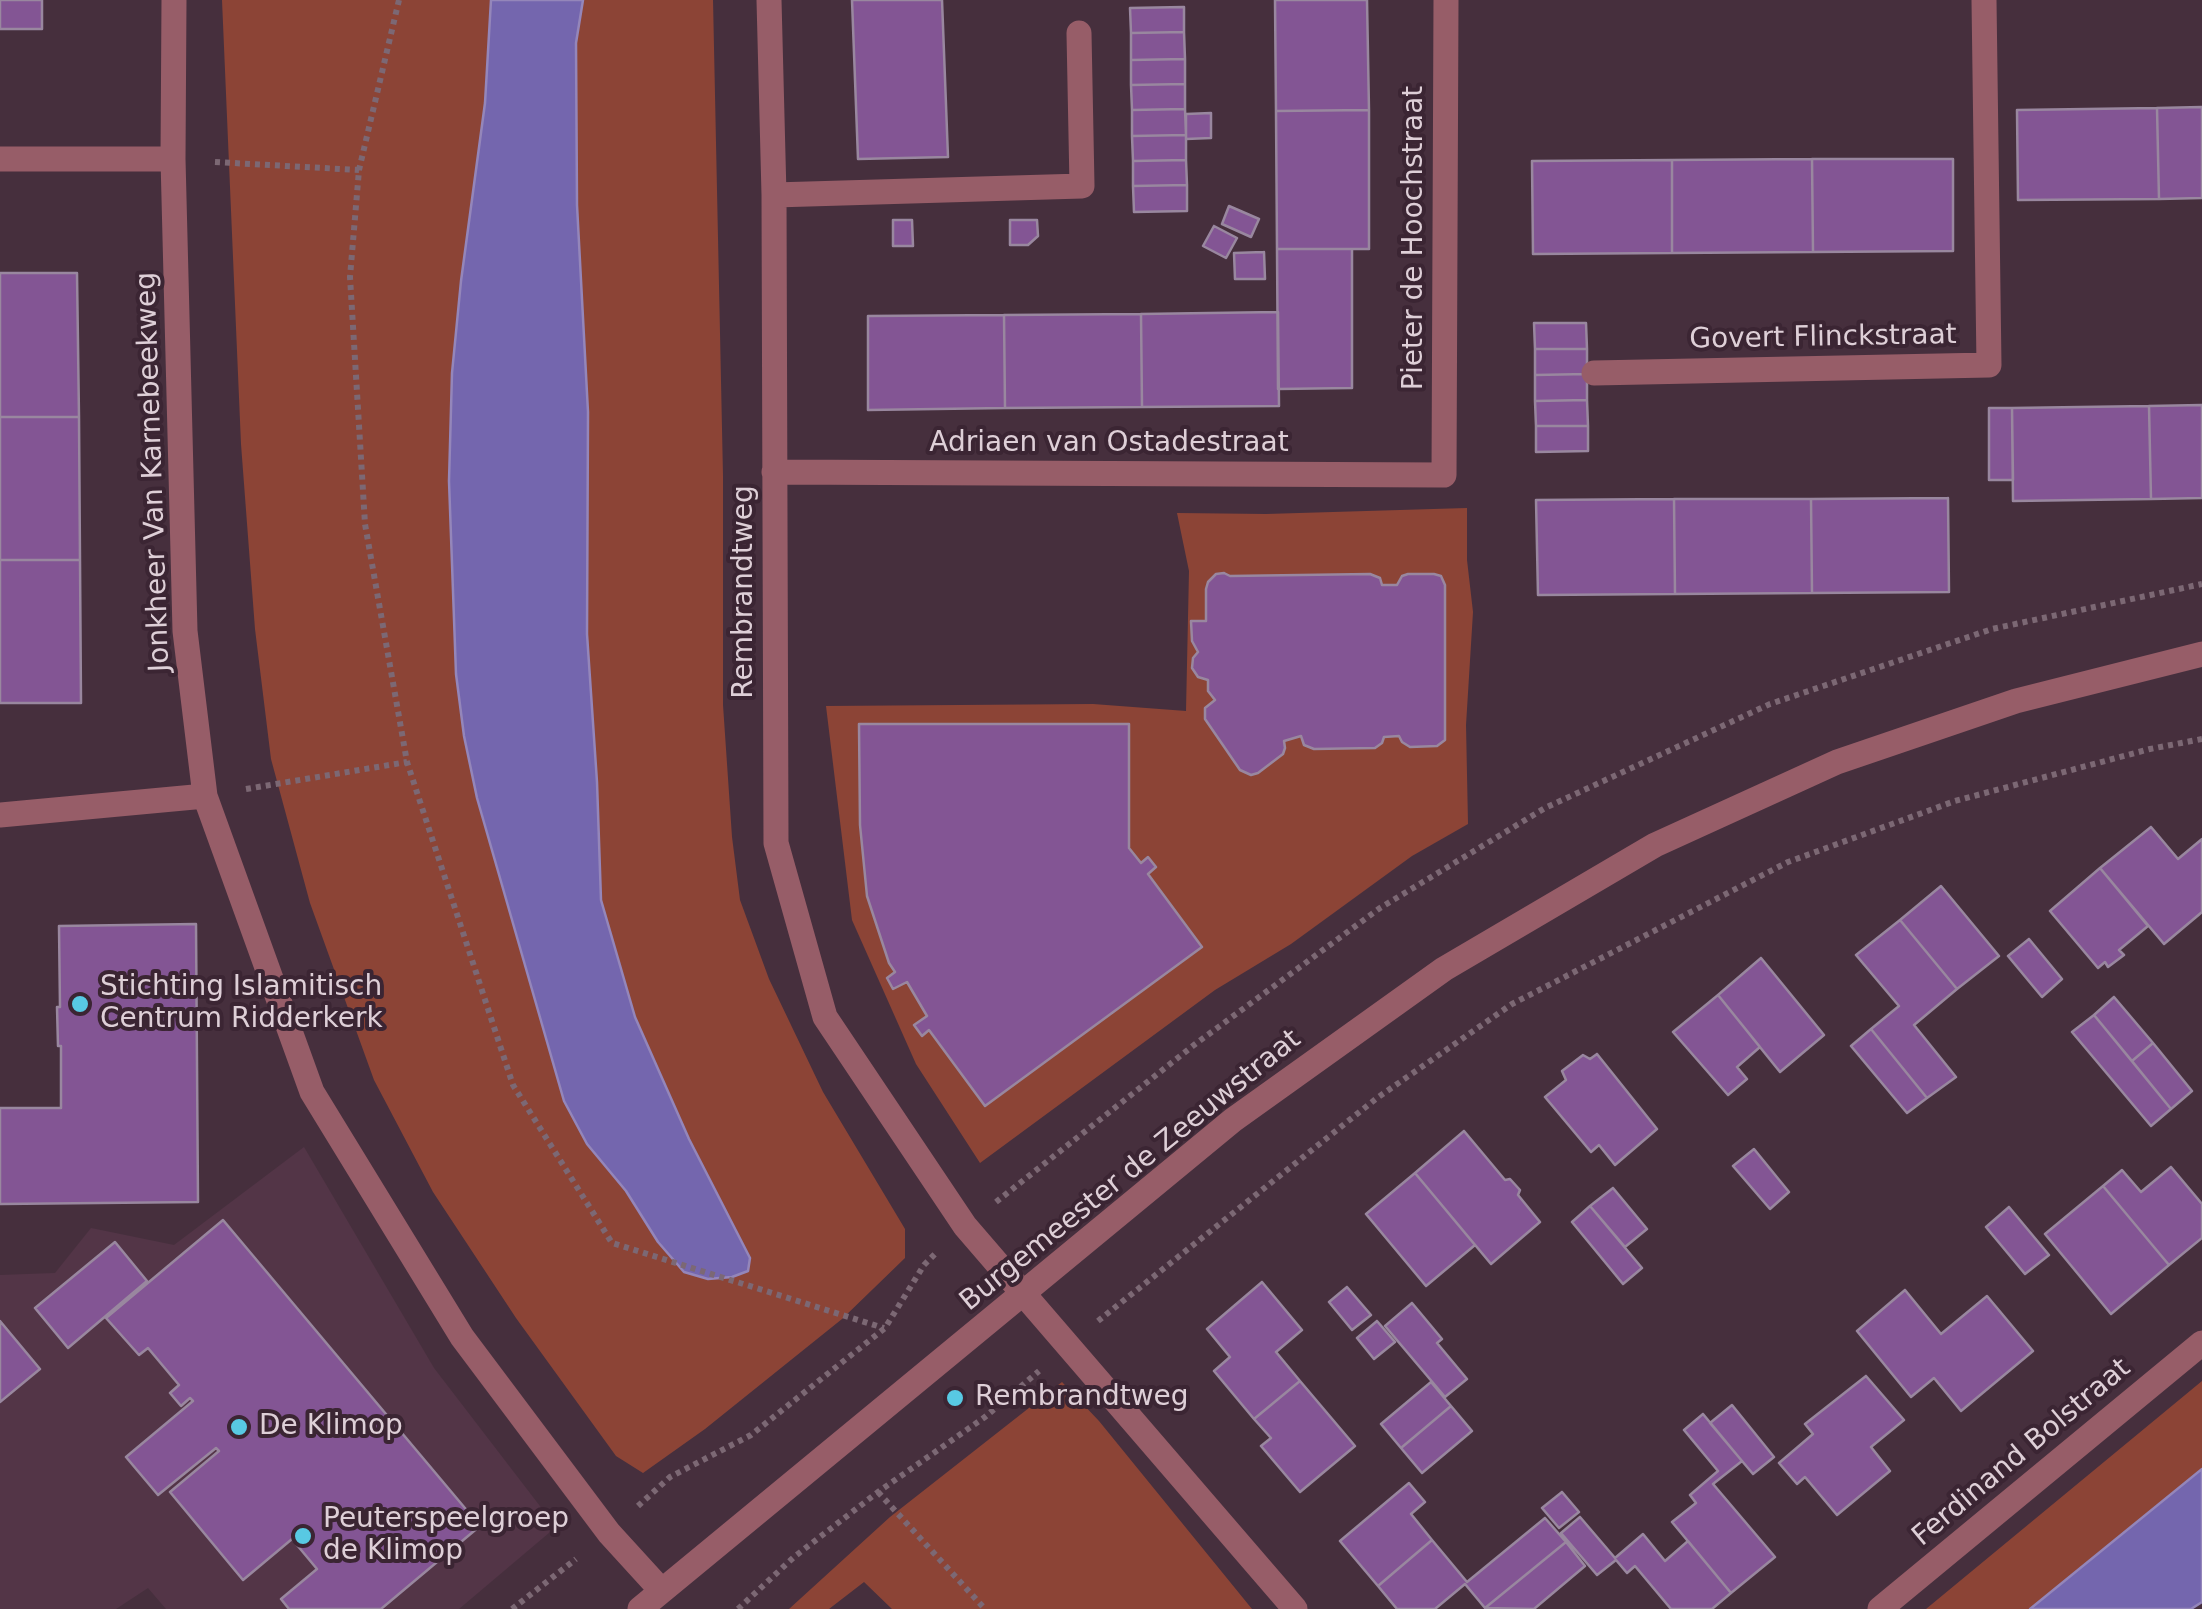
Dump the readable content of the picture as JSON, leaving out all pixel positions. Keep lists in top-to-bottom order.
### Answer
{
  "streets": {
    "street": [
      "Pieter de Hoochstraat",
      "Govert Flinckstraat",
      "Adriaen van Ostadestraat",
      "Jonkheer Van Karnebeekweg",
      "Rembrandtweg",
      "Burgemeester de Zeeuwstraat",
      "Ferdinand Bolstraat"
    ]
  },
  "crossings": [
    ["Pieter de Hoochstraat", "Adriaen van Ostadestraat"],
    ["Adriaen van Ostadestraat", "Rembrandtweg"],
    ["Jonkheer Van Karnebeekweg", "Burgemeester de Zeeuwstraat"],
    ["Rembrandtweg", "Burgemeester de Zeeuwstraat"]
  ],
  "places": [
    "Stichting Islamitisch Centrum Ridderkerk",
    "Rembrandtweg",
    "De Klimop",
    "Peuterspeelgroep de Klimop"
  ]
}
